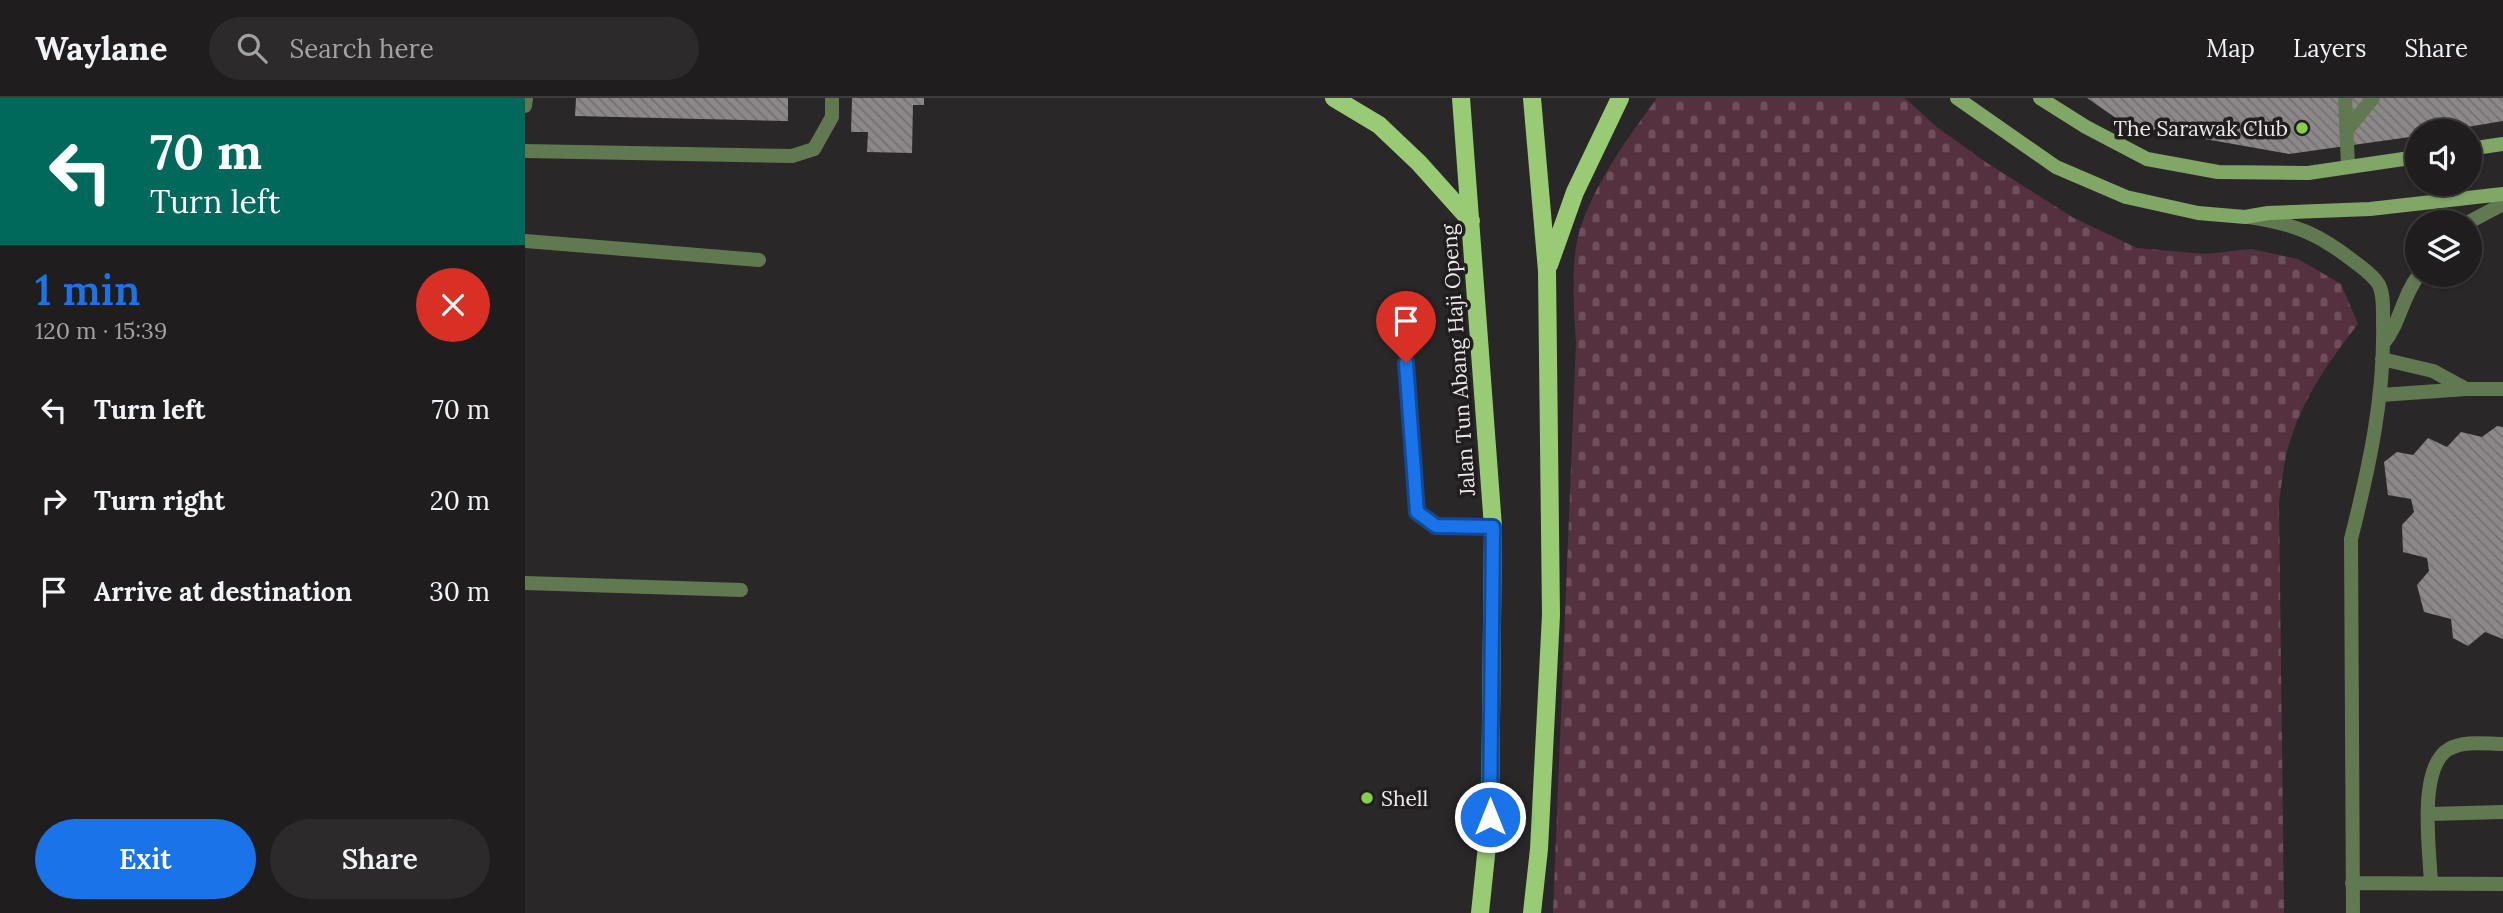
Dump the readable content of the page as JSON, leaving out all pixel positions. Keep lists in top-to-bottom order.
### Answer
{
  "streets": {
    "main road": ["Jalan Tun Abang Haji Openg"]
  },
  "places": ["The Sarawak Club", "Shell"],
  "page": {
    "header": "Waylane",
    "search": "Search here",
    "nav": ["Map", "Layers", "Share"],
    "turn": ["70 m", "Turn left"],
    "heading": ["1 min", "120 m · 15:39"],
    "list": [
      {
        "name": "Turn left",
        "value": "70 m"
      },
      {
        "name": "Turn right",
        "value": "20 m"
      },
      {
        "name": "Arrive at destination",
        "value": "30 m"
      }
    ],
    "buttons": ["Exit", "Share"]
  }
}
